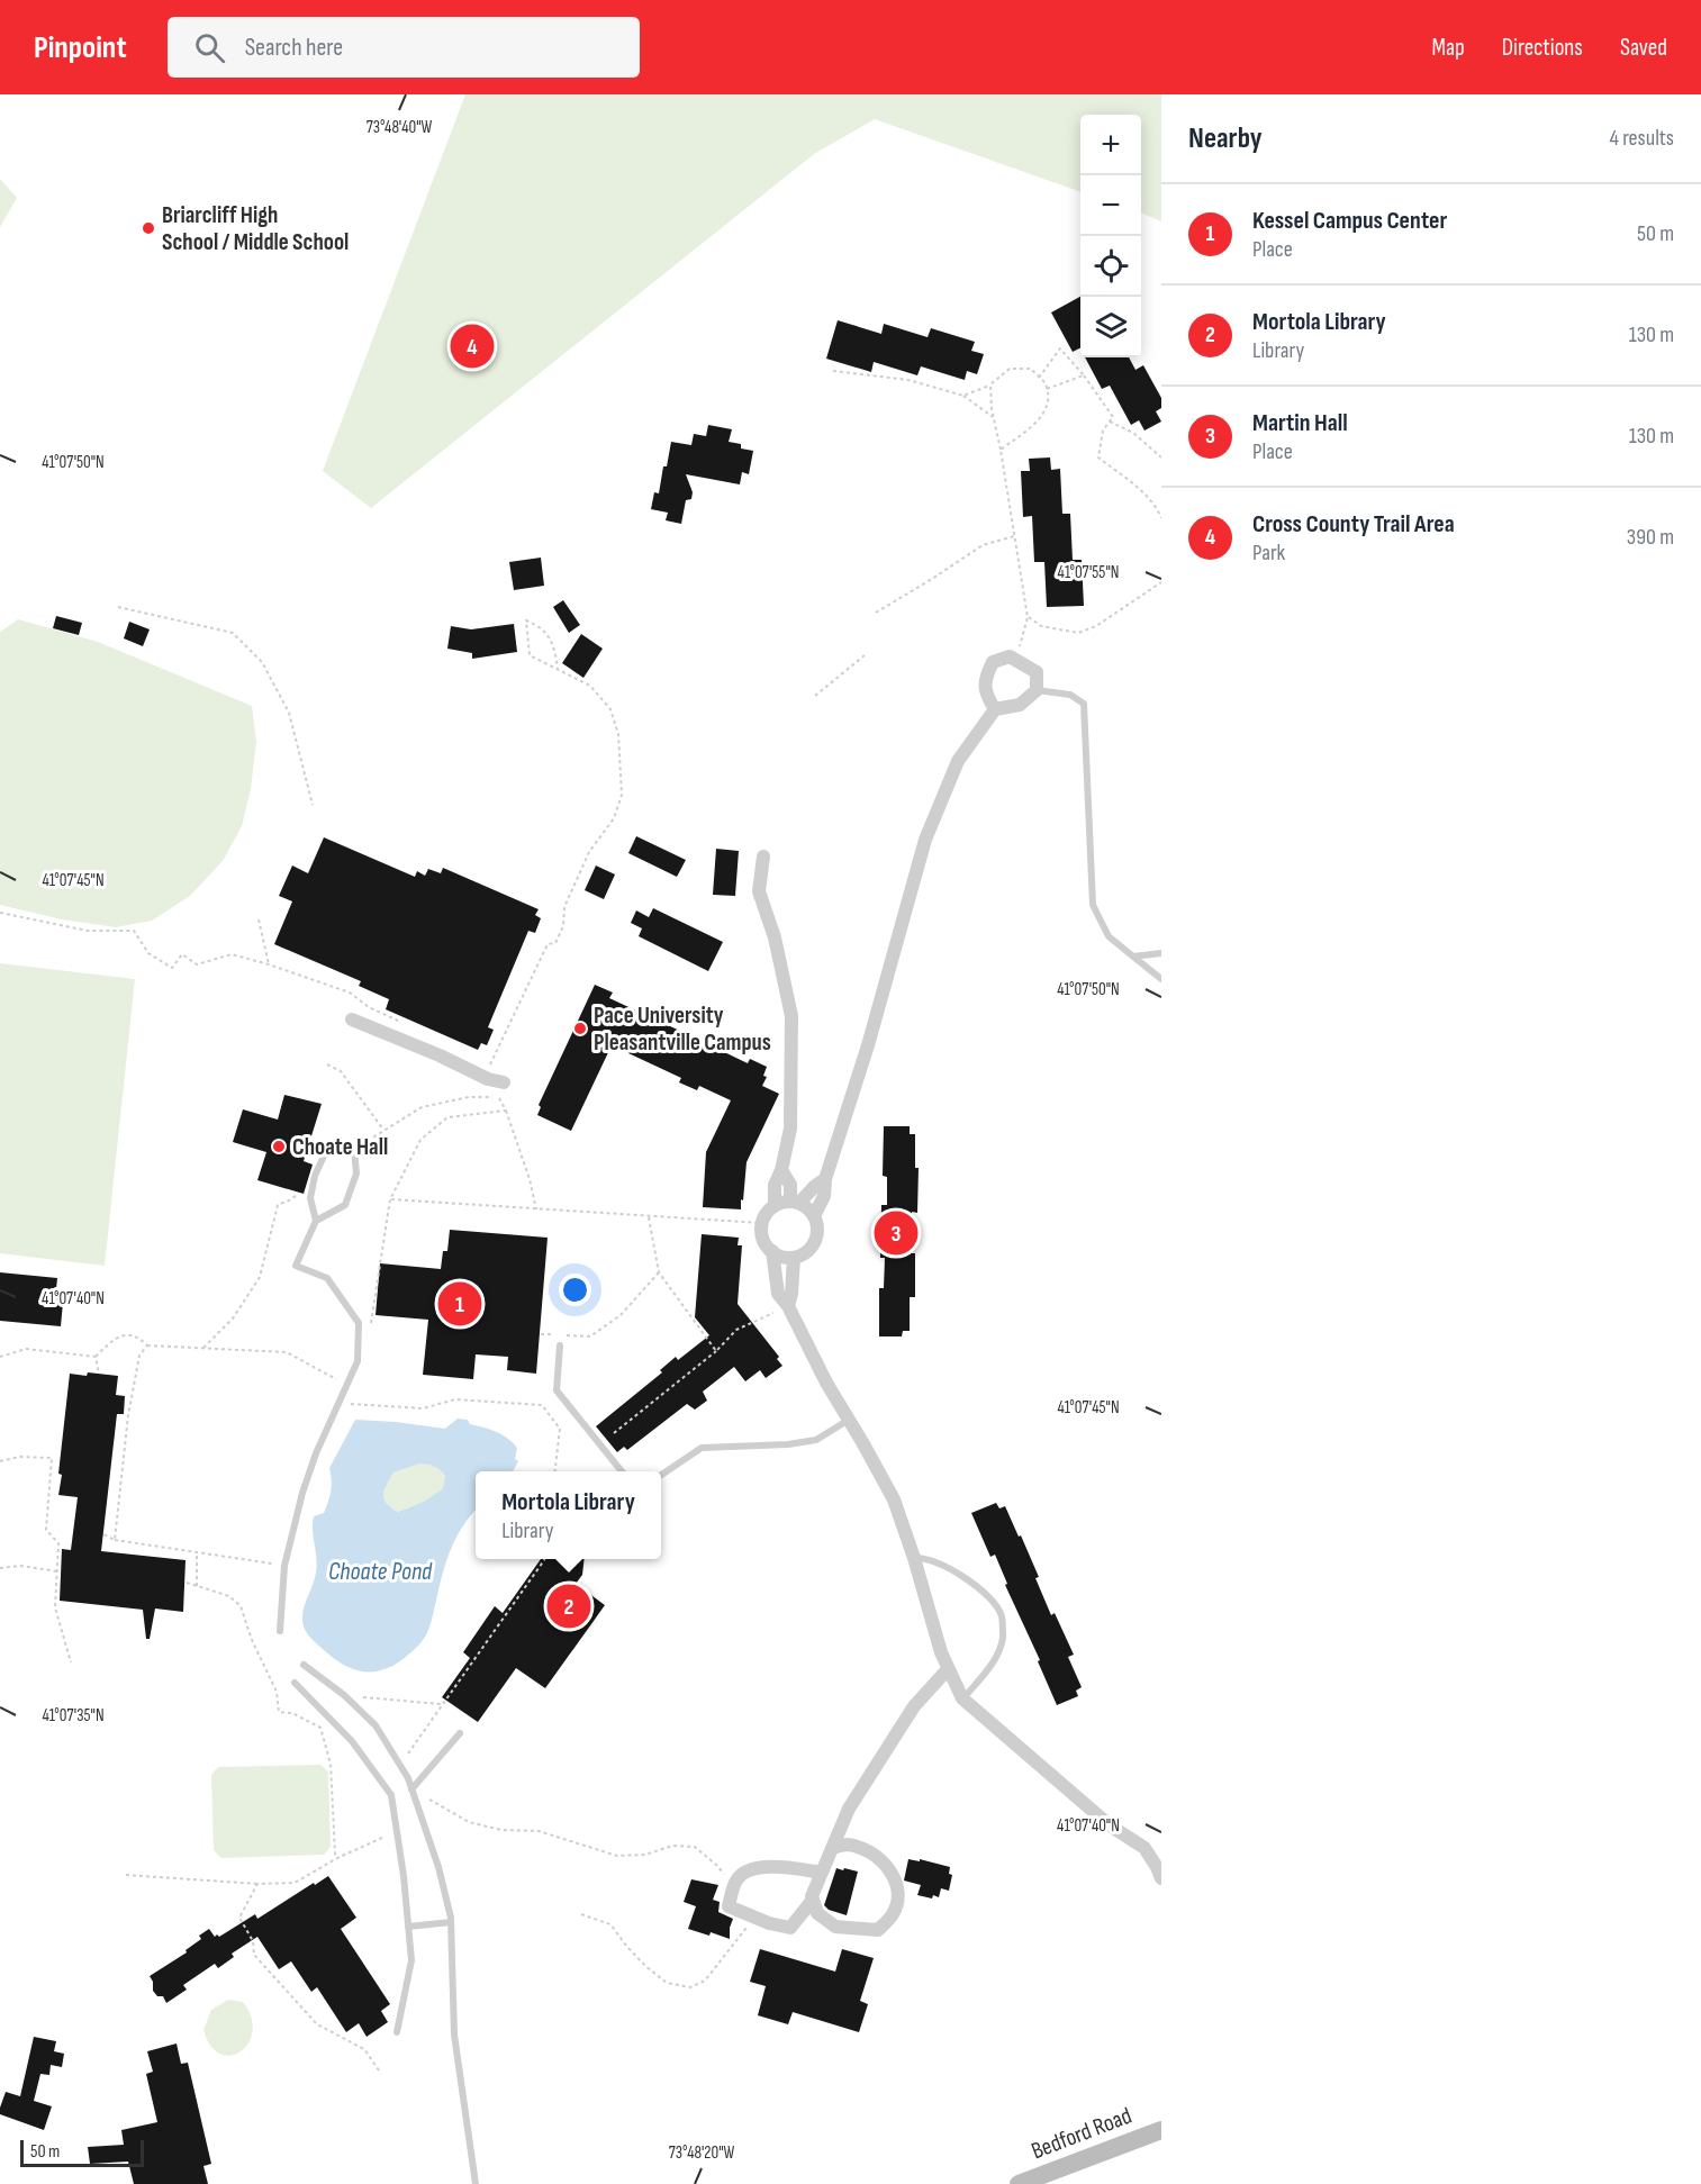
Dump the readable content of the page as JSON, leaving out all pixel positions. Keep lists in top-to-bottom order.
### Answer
{
  "streets": {
    "main road": ["Bedford Road"]
  },
  "water": ["Choate Pond"],
  "places": ["Briarcliff High School / Middle School", "Pace University Pleasantville Campus", "Choate Hall"],
  "scale_bar": "50 m",
  "page": {
    "header": "Pinpoint",
    "search": "Search here",
    "nav": ["Map", "Directions", "Saved"],
    "heading": ["Nearby", "4 results"],
    "map_buttons": ["+", "−"],
    "list": [
      {
        "mark": "1",
        "name": "Kessel Campus Center",
        "note": "Place",
        "value": "50 m"
      },
      {
        "mark": "2",
        "name": "Mortola Library",
        "note": "Library",
        "value": "130 m"
      },
      {
        "mark": "3",
        "name": "Martin Hall",
        "note": "Place",
        "value": "130 m"
      },
      {
        "mark": "4",
        "name": "Cross County Trail Area",
        "note": "Park",
        "value": "390 m"
      }
    ],
    "pins": [
      "4",
      "3",
      "1",
      "2"
    ],
    "popup": ["Mortola Library", "Library"],
    "scale": "50 m"
  },
  "coordinates": [
    "73°48'40\"W",
    "41°07'50\"N",
    "41°07'55\"N",
    "41°07'45\"N",
    "41°07'40\"N",
    "41°07'35\"N",
    "73°48'20\"W"
  ]
}
